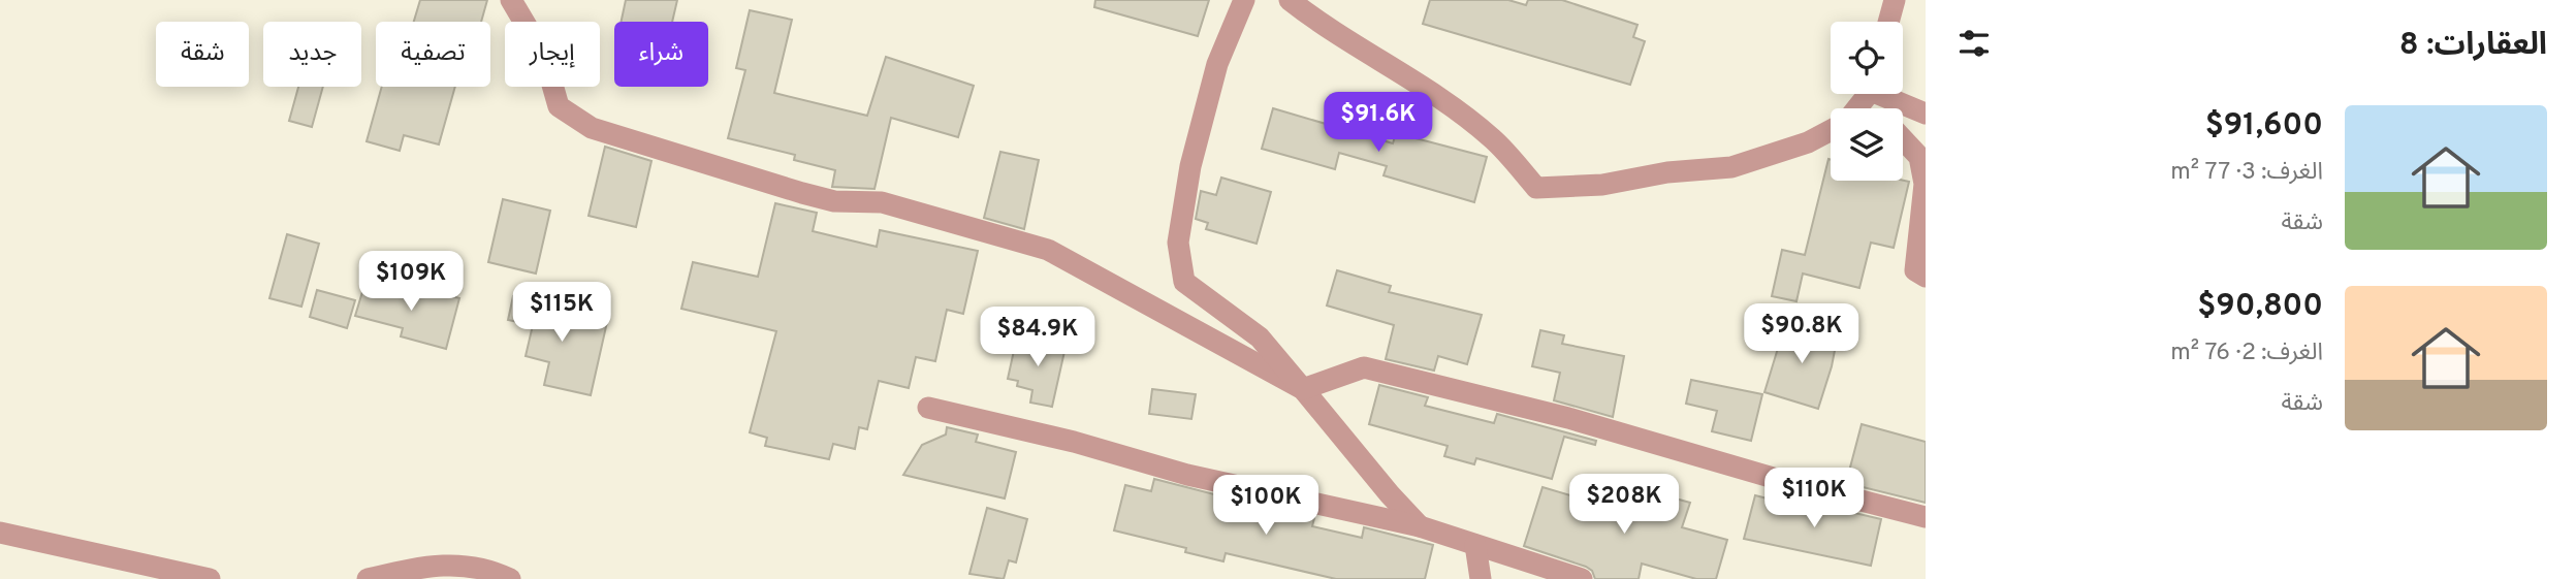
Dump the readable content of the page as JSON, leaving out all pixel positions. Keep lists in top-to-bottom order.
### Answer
{
  "page": {
    "heading": "العقارات: 8",
    "chip": [
      "شراء",
      "إيجار",
      "تصفية",
      "جديد",
      "شقة"
    ],
    "list": [
      {
        "name": "$91,600",
        "note": "الغرف: 3 · 77 m² · شقة"
      },
      {
        "name": "$90,800",
        "note": "الغرف: 2 · 76 m² · شقة"
      }
    ],
    "price": [
      "$91.6K",
      "$109K",
      "$115K",
      "$90.8K",
      "$84.9K",
      "$110K",
      "$208K",
      "$100K"
    ]
  }
}
